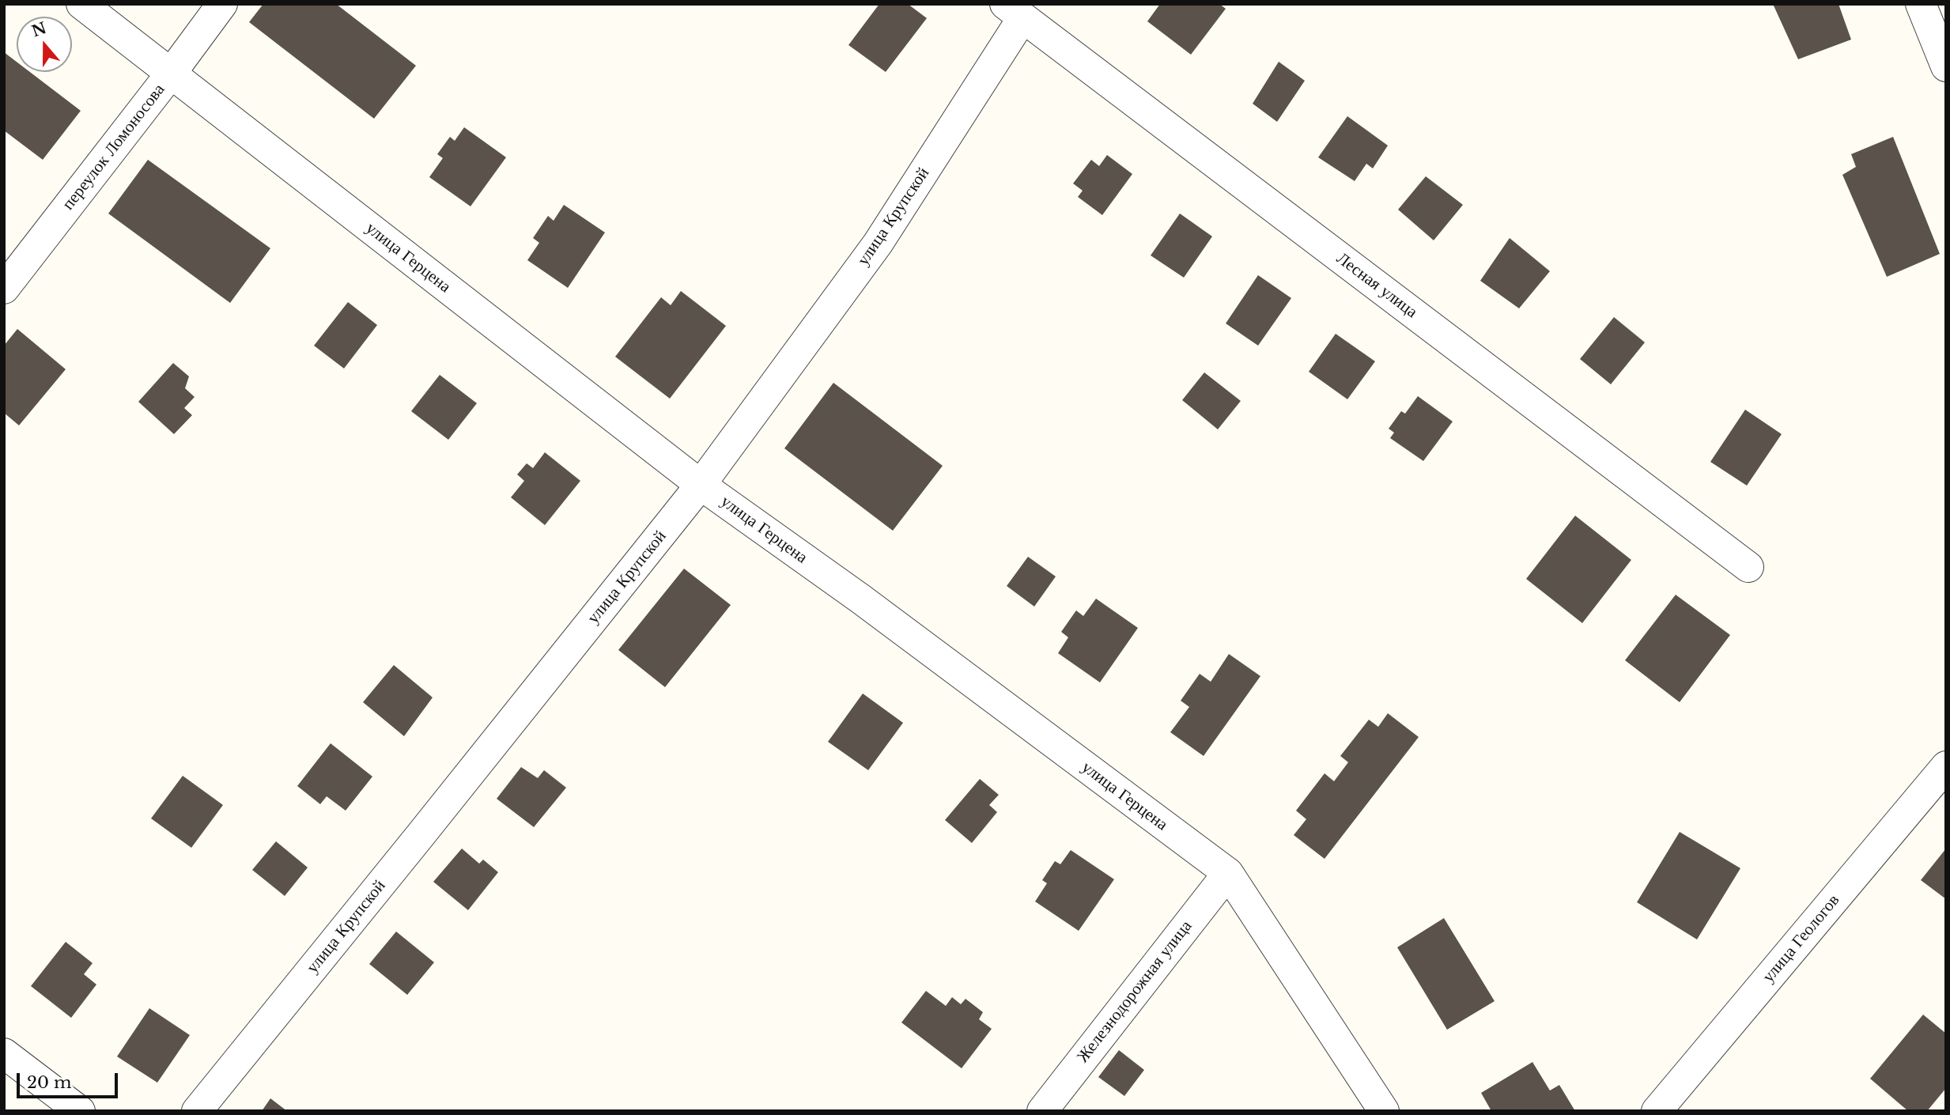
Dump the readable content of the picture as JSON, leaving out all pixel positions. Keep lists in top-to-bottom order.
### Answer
{
  "streets": {
    "street": [
      "переулок Ломоносова",
      "улица Крупской",
      "улица Герцена",
      "Лесная улица",
      "улица Геологов",
      "Железнодорожная улица"
    ]
  },
  "crossings": [
    ["переулок Ломоносова", "улица Герцена"],
    ["улица Крупской", "улица Герцена"],
    ["улица Крупской", "Лесная улица"],
    ["улица Герцена", "Железнодорожная улица"]
  ],
  "scale_bar": "20 m",
  "north": "top"
}
